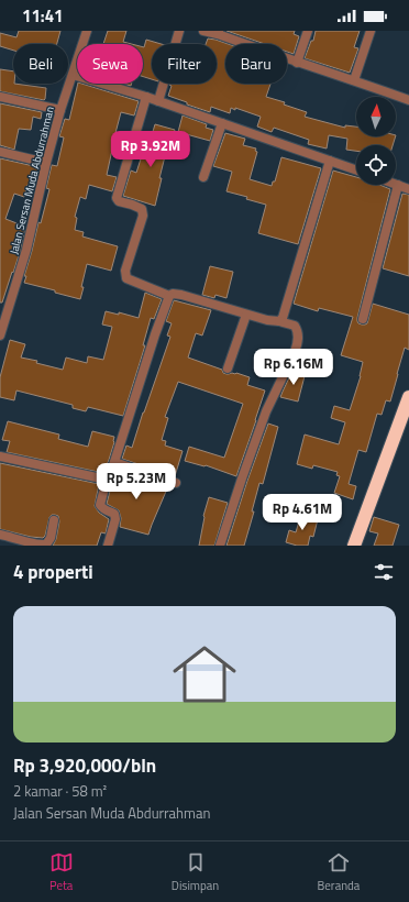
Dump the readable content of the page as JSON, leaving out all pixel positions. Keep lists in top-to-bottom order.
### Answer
{
  "streets": {
    "street": ["Jalan Sersan Muda Abdurrahman"]
  },
  "north": "top",
  "page": {
    "status": "11:41",
    "chip": [
      "Beli",
      "Sewa",
      "Filter",
      "Baru"
    ],
    "price": [
      "Rp 3.92M",
      "Rp 6.16M",
      "Rp 5.23M",
      "Rp 4.61M"
    ],
    "heading": "4 properti",
    "list": [
      {
        "name": "Rp 3,920,000/bln",
        "note": "2 kamar · 58 m² · Jalan Sersan Muda Abdurrahman"
      }
    ],
    "tabs": ["Peta", "Disimpan", "Beranda"]
  }
}
